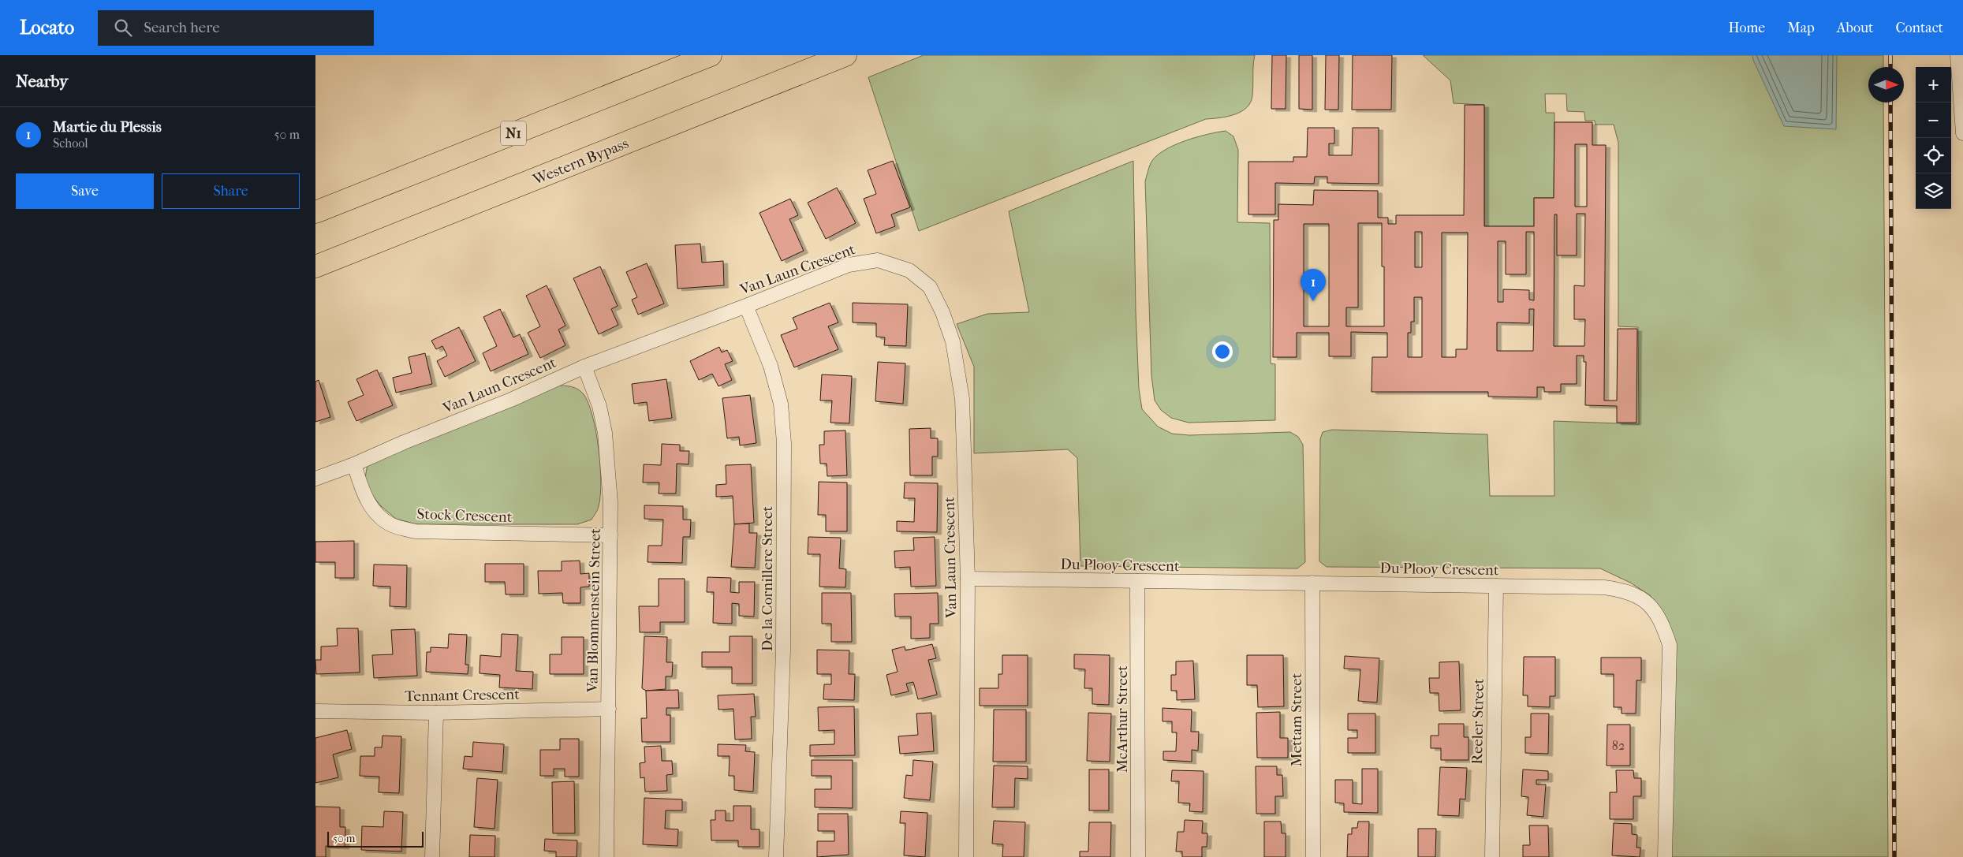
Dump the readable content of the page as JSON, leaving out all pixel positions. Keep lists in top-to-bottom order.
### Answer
{
  "streets": {
    "highway": ["N1", "Western Bypass"],
    "street": [
      "Van Laun Crescent",
      "Stock Crescent",
      "Du Plooy Crescent",
      "De la Cornillere Street",
      "Van Blommenstein Street",
      "Tennant Crescent",
      "McArthur Street",
      "Mettam Street",
      "Reeler Street"
    ]
  },
  "crossings": [
    ["Van Laun Crescent", "Stock Crescent"],
    ["Van Laun Crescent", "Du Plooy Crescent"],
    ["Van Laun Crescent", "De la Cornillere Street"],
    ["Van Laun Crescent", "Van Blommenstein Street"],
    ["Stock Crescent", "Van Blommenstein Street"],
    ["Du Plooy Crescent", "McArthur Street"],
    ["Du Plooy Crescent", "Mettam Street"],
    ["Du Plooy Crescent", "Reeler Street"],
    ["Van Blommenstein Street", "Tennant Crescent"]
  ],
  "house_numbers": ["82"],
  "scale_bar": "50 m",
  "north": "right",
  "page": {
    "header": "Locato",
    "search": "Search here",
    "nav": [
      "Home",
      "Map",
      "About",
      "Contact"
    ],
    "heading": "Nearby",
    "map_buttons": ["+", "−"],
    "list": [
      {
        "mark": "1",
        "name": "Martie du Plessis",
        "note": "School",
        "value": "50 m"
      }
    ],
    "buttons": ["Save", "Share"],
    "pins": "1",
    "scale": "50 m"
  }
}
